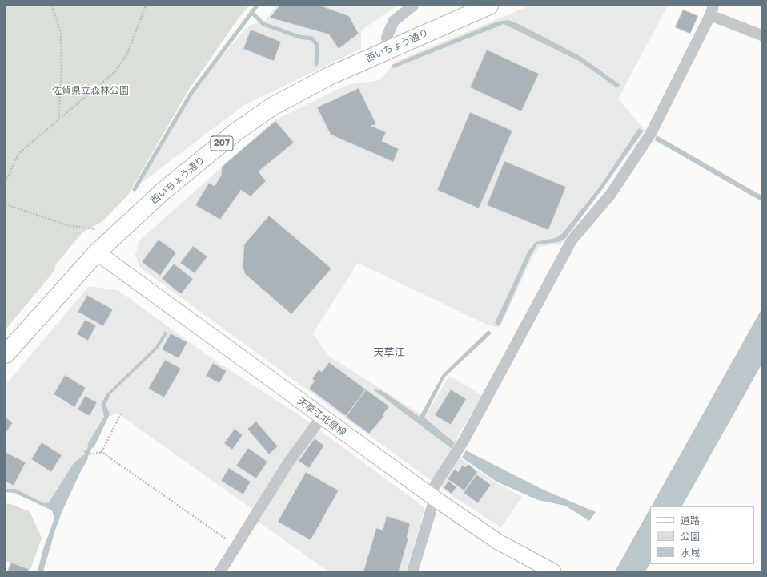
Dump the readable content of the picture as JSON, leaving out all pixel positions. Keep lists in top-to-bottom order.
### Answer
{
  "streets": {
    "highway": ["西いちょう通り", "207"],
    "street": ["天草江北島線"]
  },
  "crossings": [
    ["西いちょう通り", "天草江北島線"]
  ],
  "districts": ["天草江"],
  "parks": ["佐賀県立森林公園"],
  "legend": ["道路", "公園", "水域"]
}
